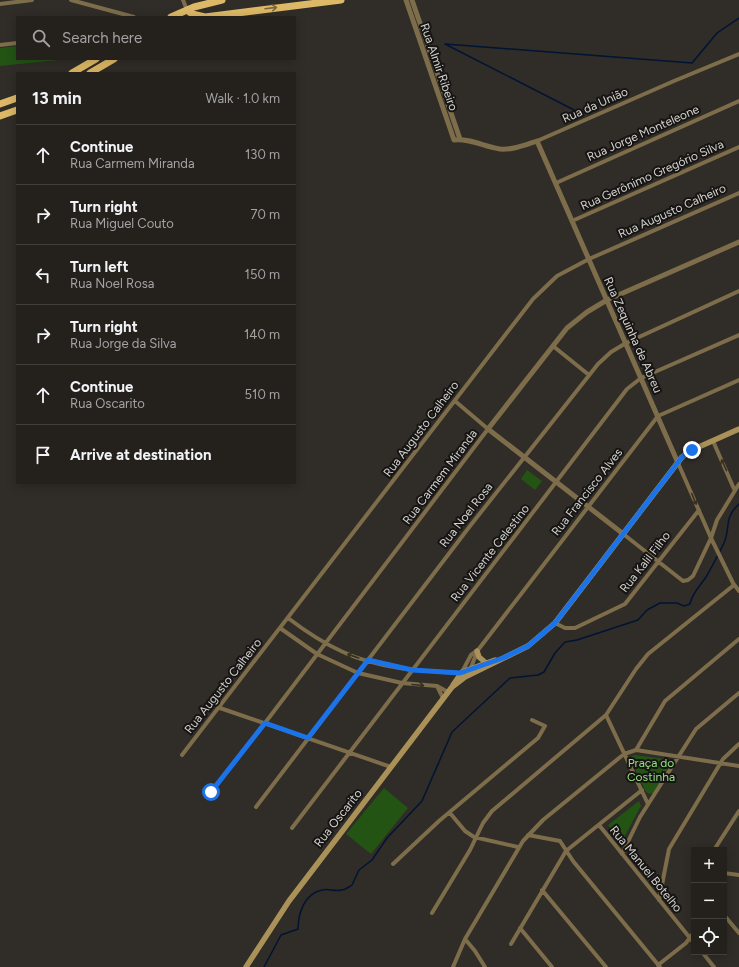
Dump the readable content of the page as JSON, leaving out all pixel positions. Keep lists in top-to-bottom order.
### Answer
{
  "streets": {
    "main road": ["Rua Oscarito"],
    "street": [
      "Rua Almir Ribeiro",
      "Rua da União",
      "Rua Jorge Monteleone",
      "Rua Gerônimo Gregório Silva",
      "Rua Augusto Calheiro",
      "Rua Zequinha de Abreu",
      "Rua Carmem Miranda",
      "Rua Francisco Alves",
      "Rua Noel Rosa",
      "Rua Vicente Celestino",
      "Rua Kalil Filho",
      "Rua Manuel Botelho"
    ]
  },
  "crossings": [
    ["Rua Almir Ribeiro", "Rua da União"],
    ["Rua da União", "Rua Zequinha de Abreu"],
    ["Rua Jorge Monteleone", "Rua Zequinha de Abreu"],
    ["Rua Gerônimo Gregório Silva", "Rua Zequinha de Abreu"],
    ["Rua Augusto Calheiro", "Rua Zequinha de Abreu"],
    ["Rua Zequinha de Abreu", "Rua Carmem Miranda"],
    ["Rua Zequinha de Abreu", "Rua Francisco Alves"],
    ["Rua Zequinha de Abreu", "Rua Noel Rosa"],
    ["Rua Zequinha de Abreu", "Rua Vicente Celestino"],
    ["Rua Zequinha de Abreu", "Rua Kalil Filho"],
    ["Rua Francisco Alves", "Rua Oscarito"]
  ],
  "parks": ["Praça do Costinha"],
  "page": {
    "search": "Search here",
    "heading": ["13 min", "Walk · 1.0 km"],
    "list": [
      ["Continue", "Rua Carmem Miranda", "130 m"],
      ["Turn right", "Rua Miguel Couto", "70 m"],
      ["Turn left", "Rua Noel Rosa", "150 m"],
      ["Turn right", "Rua Jorge da Silva", "140 m"],
      ["Continue", "Rua Oscarito", "510 m"],
      "Arrive at destination"
    ],
    "map_buttons": ["+", "−"]
  }
}
